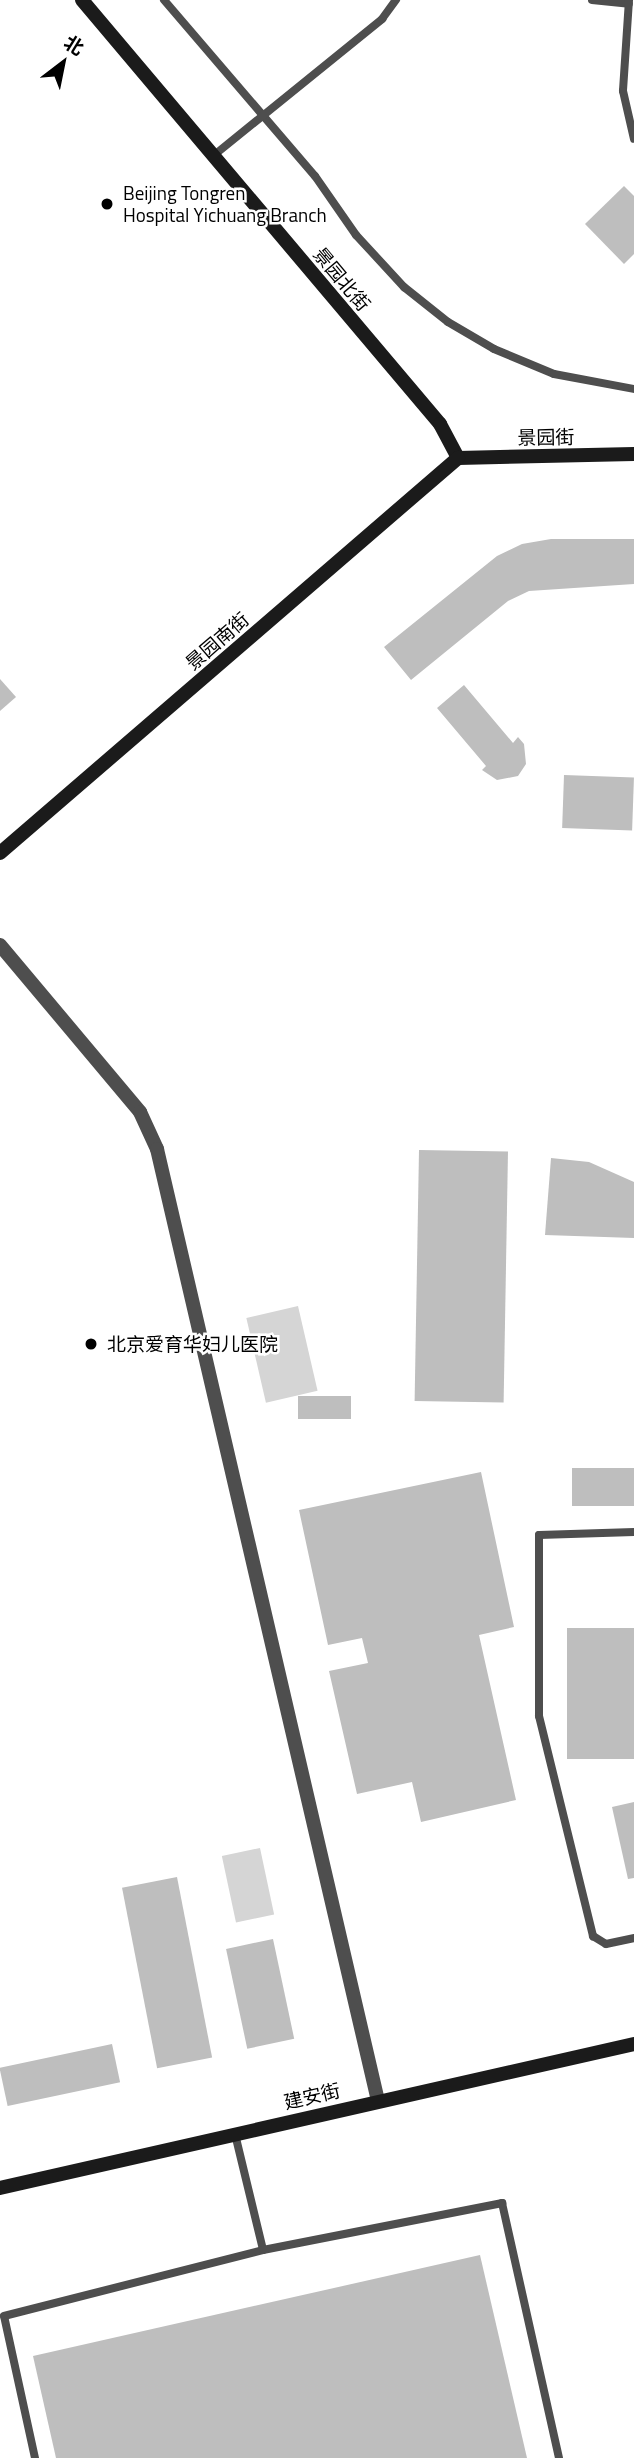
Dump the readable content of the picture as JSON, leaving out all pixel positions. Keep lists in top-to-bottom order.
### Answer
{
  "streets": {
    "street": [
      "景园北街",
      "景园街",
      "景园南街",
      "建安街"
    ]
  },
  "crossings": [
    ["景园北街", "景园街"],
    ["景园北街", "景园南街"],
    ["景园街", "景园南街"]
  ],
  "places": ["Beijing Tongren Hospital Yichuang Branch", "北京爱育华妇儿医院"],
  "north": "top right"
}
